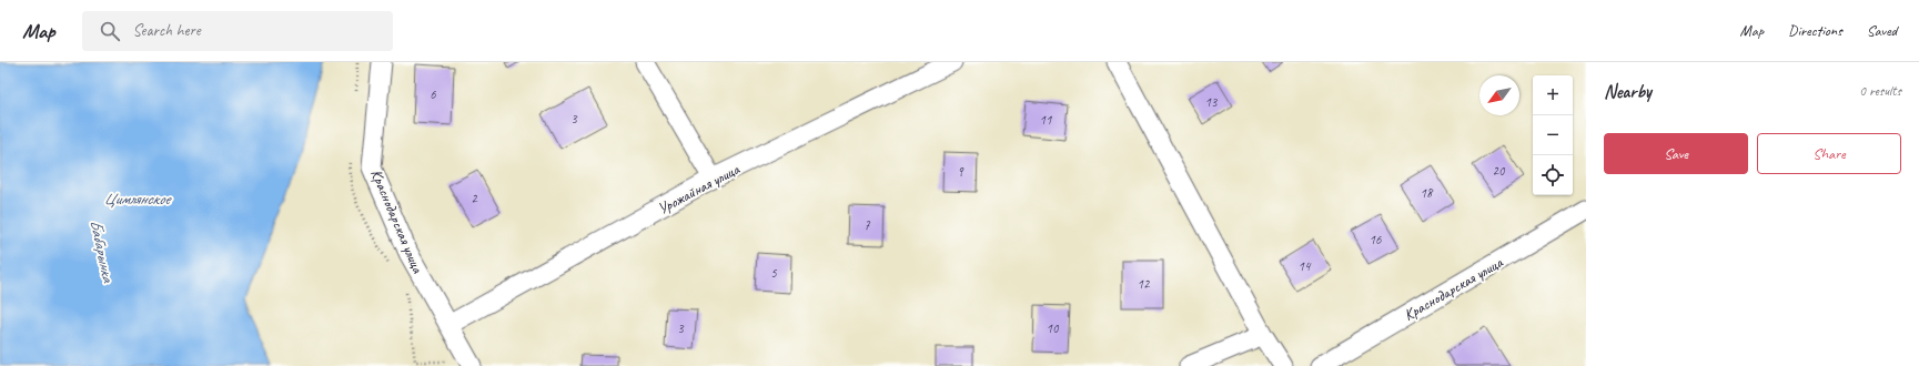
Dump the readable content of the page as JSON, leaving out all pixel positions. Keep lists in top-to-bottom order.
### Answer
{
  "streets": {
    "street": ["Урожайная улица", "Краснодарская улица"]
  },
  "crossings": [
    ["Урожайная улица", "Краснодарская улица"]
  ],
  "water": ["Цимлянское", "Бабарынка"],
  "house_numbers": [
    "6",
    "13",
    "3",
    "11",
    "20",
    "9",
    "18",
    "2",
    "7",
    "16",
    "14",
    "5",
    "12",
    "3",
    "10"
  ],
  "north": "bottom left",
  "page": {
    "header": "Map",
    "search": "Search here",
    "nav": ["Map", "Directions", "Saved"],
    "heading": ["Nearby", "0 results"],
    "map_buttons": ["+", "−"],
    "buttons": ["Save", "Share"]
  }
}
